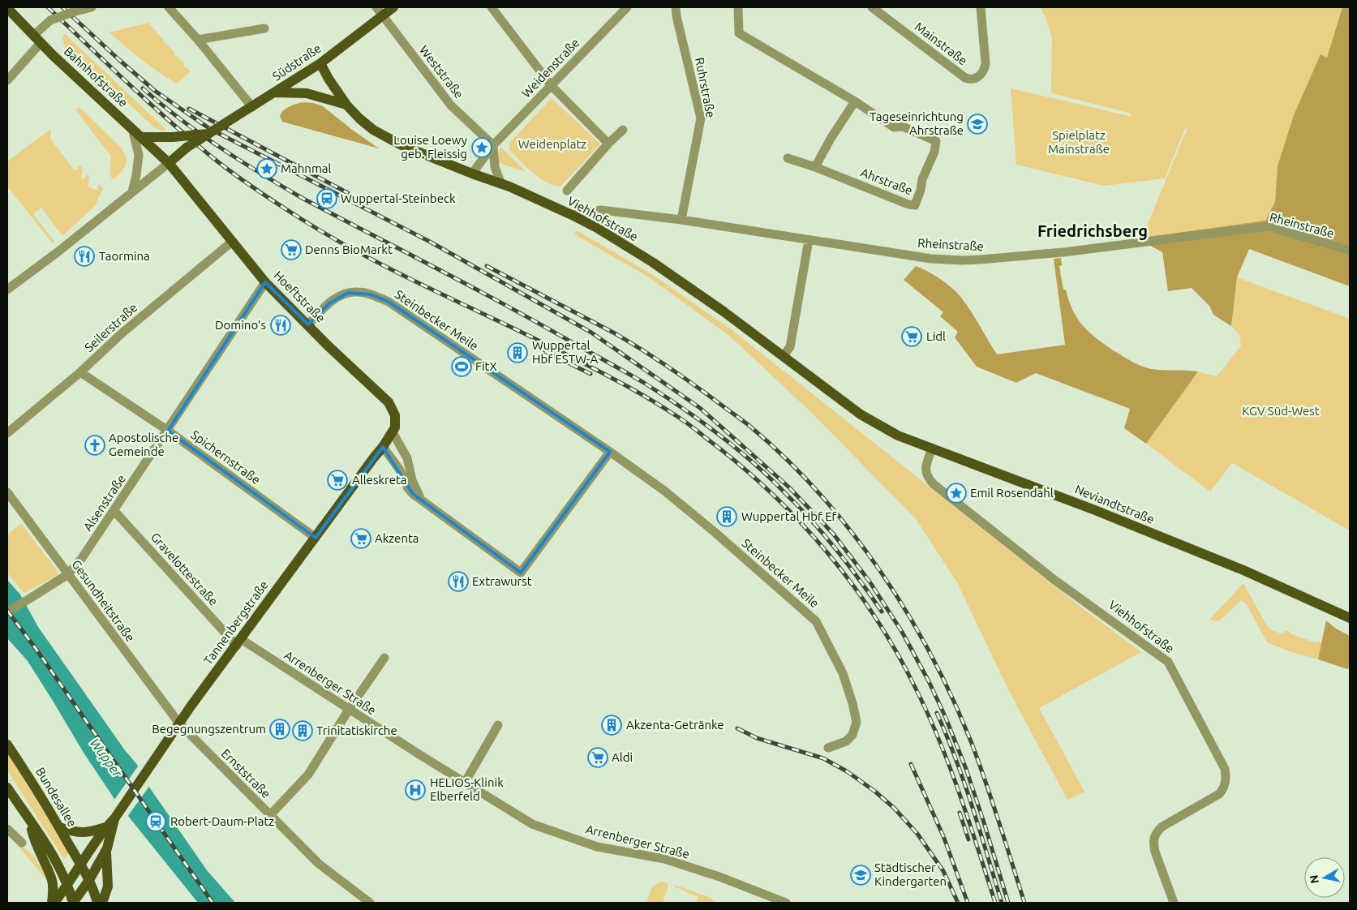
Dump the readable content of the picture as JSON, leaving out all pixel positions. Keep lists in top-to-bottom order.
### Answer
{
  "streets": {
    "main road": [
      "Südstraße",
      "Bahnhofstraße",
      "Viehhofstraße",
      "Hoeftstraße",
      "Neviandtstraße",
      "Tannenbergstraße",
      "Bundesallee"
    ],
    "street": [
      "Mainstraße",
      "Weidenstraße",
      "Weststraße",
      "Ruhrstraße",
      "Ahrstraße",
      "Rheinstraße",
      "Steinbecker Meile",
      "Seilerstraße",
      "Spichernstraße",
      "Alsenstraße",
      "Gravelottestraße",
      "Gesundheitstraße",
      "Arrenberger Straße",
      "Ernststraße"
    ]
  },
  "crossings": [
    ["Südstraße", "Weststraße"],
    ["Südstraße", "Bahnhofstraße"],
    ["Südstraße", "Viehhofstraße"],
    ["Südstraße", "Hoeftstraße"],
    ["Weidenstraße", "Weststraße"],
    ["Weidenstraße", "Viehhofstraße"],
    ["Bahnhofstraße", "Hoeftstraße"],
    ["Ruhrstraße", "Rheinstraße"],
    ["Viehhofstraße", "Rheinstraße"],
    ["Viehhofstraße", "Neviandtstraße"],
    ["Hoeftstraße", "Steinbecker Meile"],
    ["Hoeftstraße", "Seilerstraße"],
    ["Hoeftstraße", "Alsenstraße"],
    ["Hoeftstraße", "Tannenbergstraße"],
    ["Seilerstraße", "Spichernstraße"],
    ["Spichernstraße", "Alsenstraße"],
    ["Spichernstraße", "Tannenbergstraße"],
    ["Alsenstraße", "Gravelottestraße"],
    ["Alsenstraße", "Gesundheitstraße"],
    ["Gravelottestraße", "Tannenbergstraße"],
    ["Gravelottestraße", "Arrenberger Straße"],
    ["Gesundheitstraße", "Tannenbergstraße"],
    ["Gesundheitstraße", "Ernststraße"],
    ["Tannenbergstraße", "Arrenberger Straße"],
    ["Tannenbergstraße", "Ernststraße"]
  ],
  "districts": ["Friedrichsberg"],
  "water": ["Wupper"],
  "parks": ["Spielplatz Mainstraße", "Weidenplatz", "KGV Süd-West"],
  "places": {
    "school or university": ["Tageseinrichtung Ahrstraße", "Städtischer Kindergarten"],
    "place": ["Louise Loewy geb. Fleissig", "Mahnmal", "Emil Rosendahl"],
    "station": ["Wuppertal-Steinbeck", "Robert-Daum-Platz"],
    "supermarket": [
      "Denns BioMarkt",
      "Lidl",
      "Alleskreta",
      "Akzenta",
      "Aldi"
    ],
    "restaurant": ["Taormina", "Domino's", "Extrawurst"],
    "building": [
      "Wuppertal Hbf ESTW-A",
      "Wuppertal Hbf Ef",
      "Akzenta-Getränke",
      "Begegnungszentrum",
      "Trinitatiskirche"
    ],
    "sports": ["FitX"],
    "church": ["Apostolische Gemeinde"],
    "hospital": ["HELIOS-Klinik Elberfeld"]
  },
  "north": "left"
}
